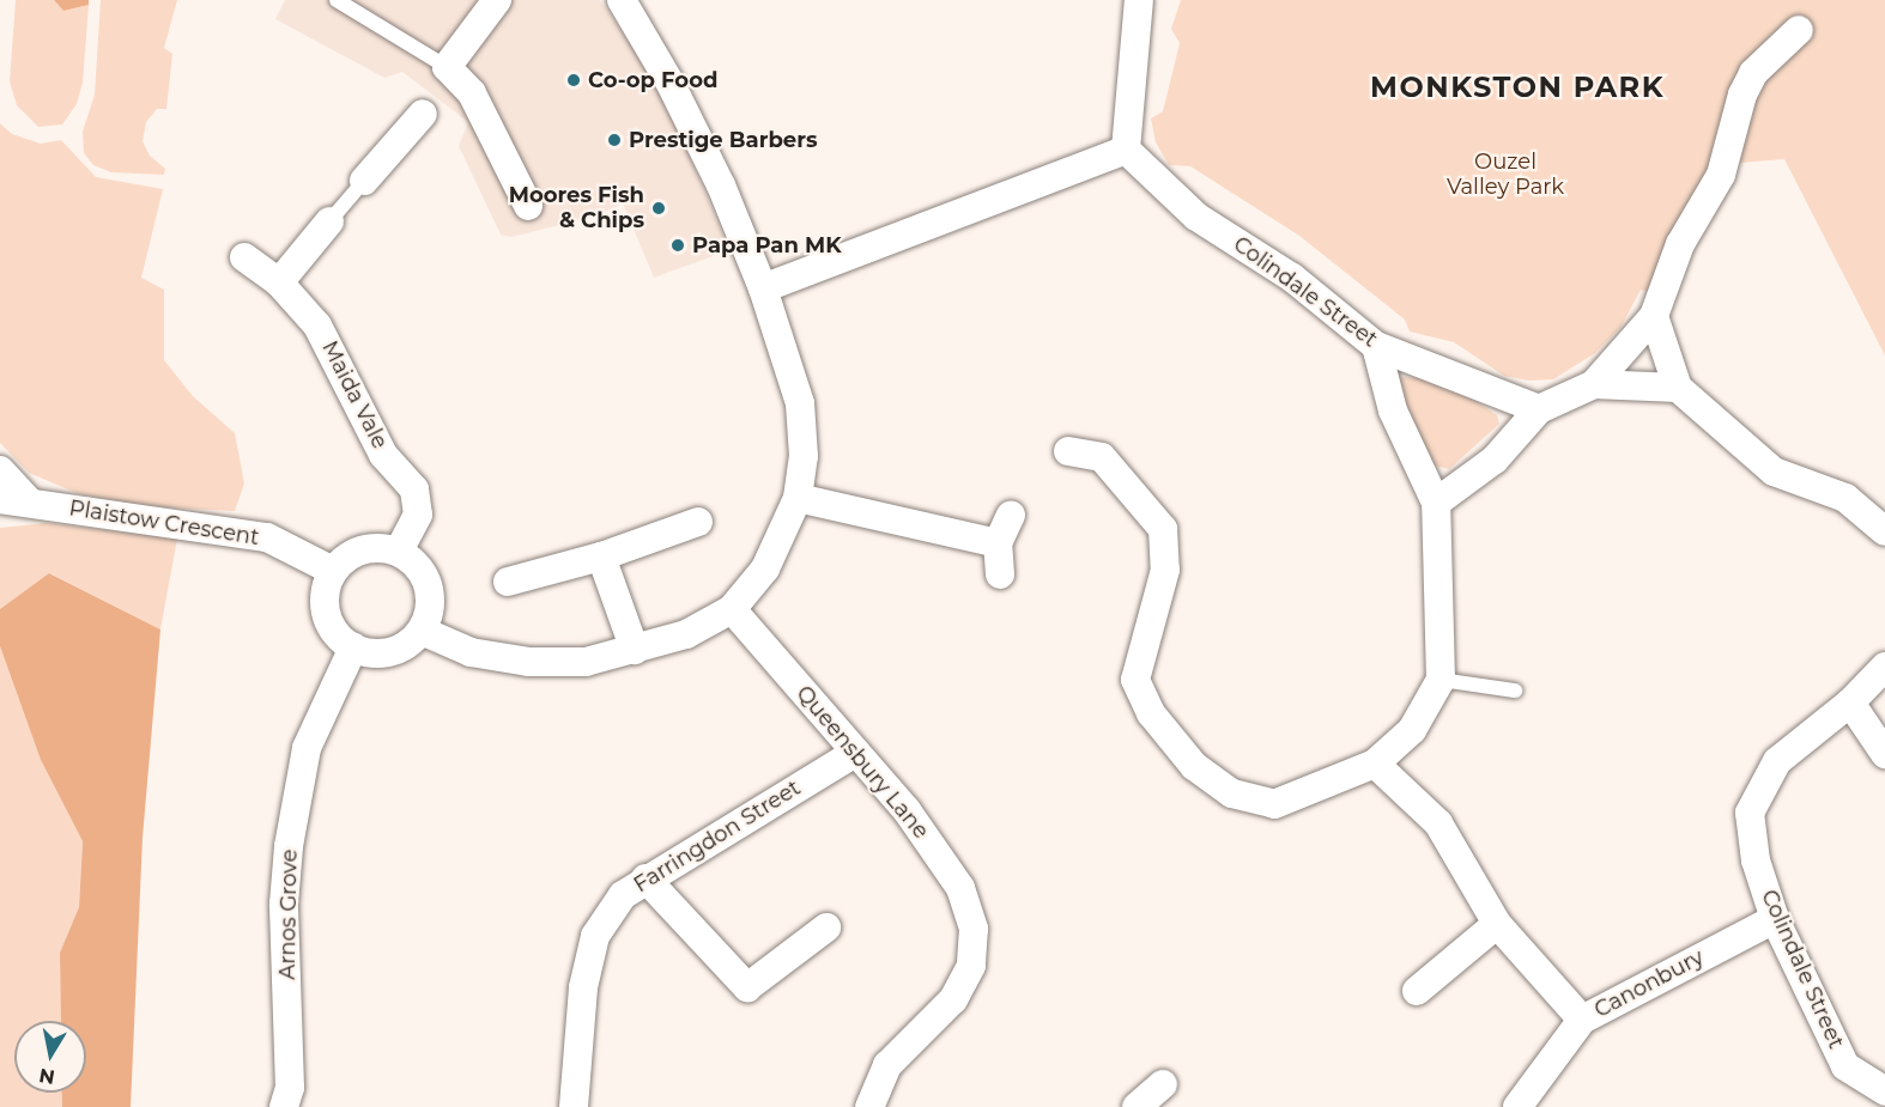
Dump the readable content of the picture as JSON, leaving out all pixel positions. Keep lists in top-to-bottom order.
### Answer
{
  "streets": {
    "street": [
      "Colindale Street",
      "Maida Vale",
      "Plaistow Crescent",
      "Queensbury Lane",
      "Farringdon Street",
      "Arnos Grove",
      "Canonbury"
    ]
  },
  "crossings": [
    ["Colindale Street", "Canonbury"],
    ["Maida Vale", "Plaistow Crescent"],
    ["Maida Vale", "Arnos Grove"],
    ["Plaistow Crescent", "Arnos Grove"],
    ["Queensbury Lane", "Farringdon Street"]
  ],
  "districts": ["MONKSTON PARK"],
  "parks": ["Ouzel Valley Park"],
  "places": [
    "Co-op Food",
    "Prestige Barbers",
    "Moores Fish & Chips",
    "Papa Pan MK"
  ],
  "north": "bottom"
}
